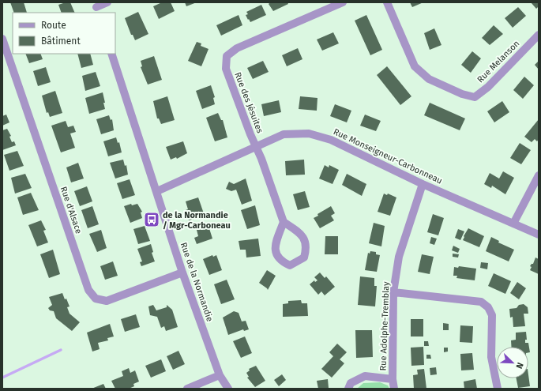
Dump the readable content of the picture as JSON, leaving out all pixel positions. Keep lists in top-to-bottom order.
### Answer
{
  "streets": {
    "street": [
      "Rue Melanson",
      "Rue des Jésuites",
      "Rue Monseigneur-Carbonneau",
      "Rue d'Alsace",
      "Rue de la Normandie",
      "Rue Adolphe-Tremblay"
    ]
  },
  "crossings": [
    ["Rue des Jésuites", "Rue Monseigneur-Carbonneau"],
    ["Rue Monseigneur-Carbonneau", "Rue de la Normandie"],
    ["Rue Monseigneur-Carbonneau", "Rue Adolphe-Tremblay"],
    ["Rue d'Alsace", "Rue de la Normandie"]
  ],
  "places": {
    "bus stop": ["de la Normandie / Mgr-Carboneau"]
  },
  "legend": ["Route", "Bâtiment"],
  "north": "bottom right"
}
